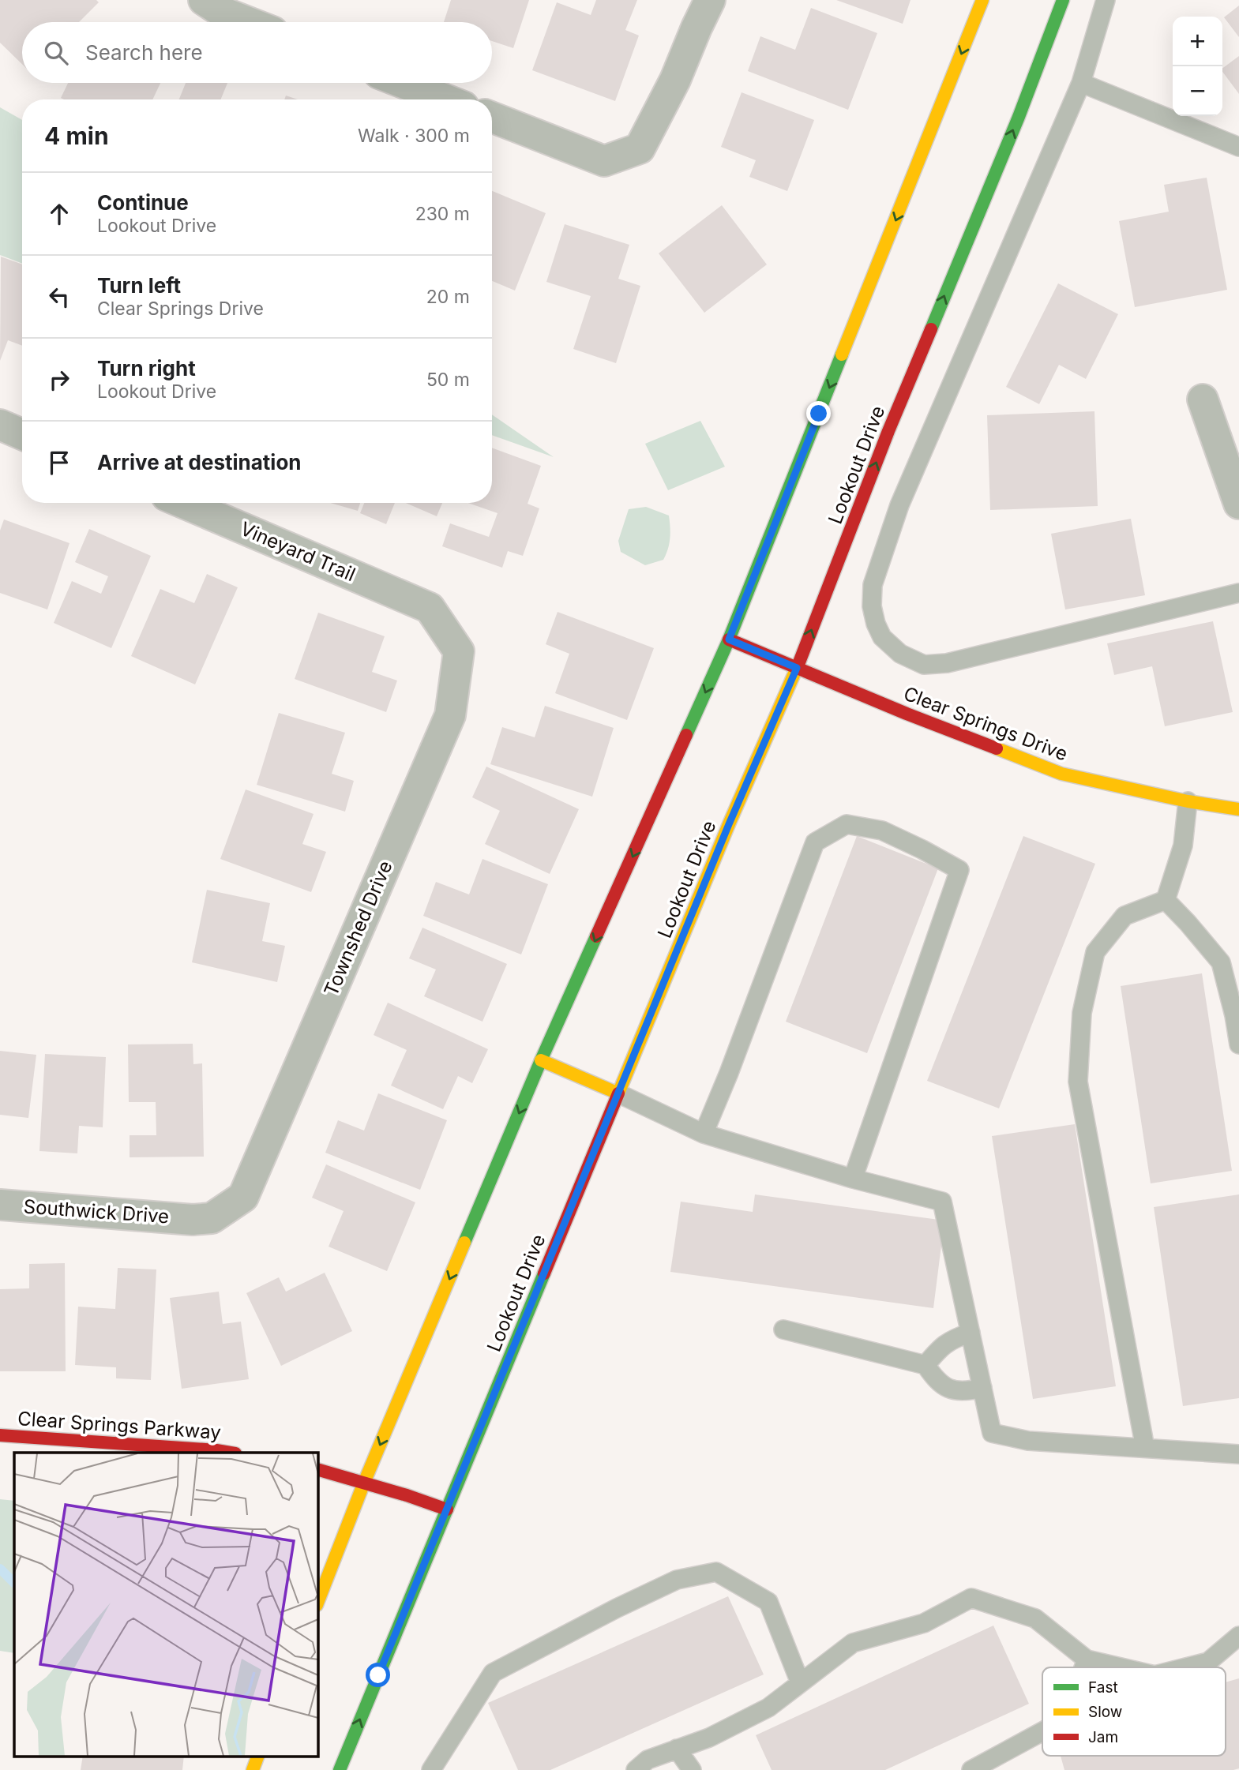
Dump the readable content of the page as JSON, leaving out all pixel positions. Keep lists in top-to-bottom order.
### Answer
{
  "streets": {
    "main road": ["Lookout Drive", "Clear Springs Drive", "Clear Springs Parkway"],
    "street": ["Vineyard Trail", "Townshed Drive", "Southwick Drive"]
  },
  "crossings": [
    ["Lookout Drive", "Clear Springs Drive"],
    ["Vineyard Trail", "Townshed Drive"],
    ["Townshed Drive", "Southwick Drive"]
  ],
  "legend": ["Fast", "Slow", "Jam"],
  "page": {
    "map_buttons": ["+", "−"],
    "search": "Search here",
    "heading": ["4 min", "Walk · 300 m"],
    "list": [
      ["Continue", "Lookout Drive", "230 m"],
      ["Turn left", "Clear Springs Drive", "20 m"],
      ["Turn right", "Lookout Drive", "50 m"],
      "Arrive at destination"
    ]
  }
}
